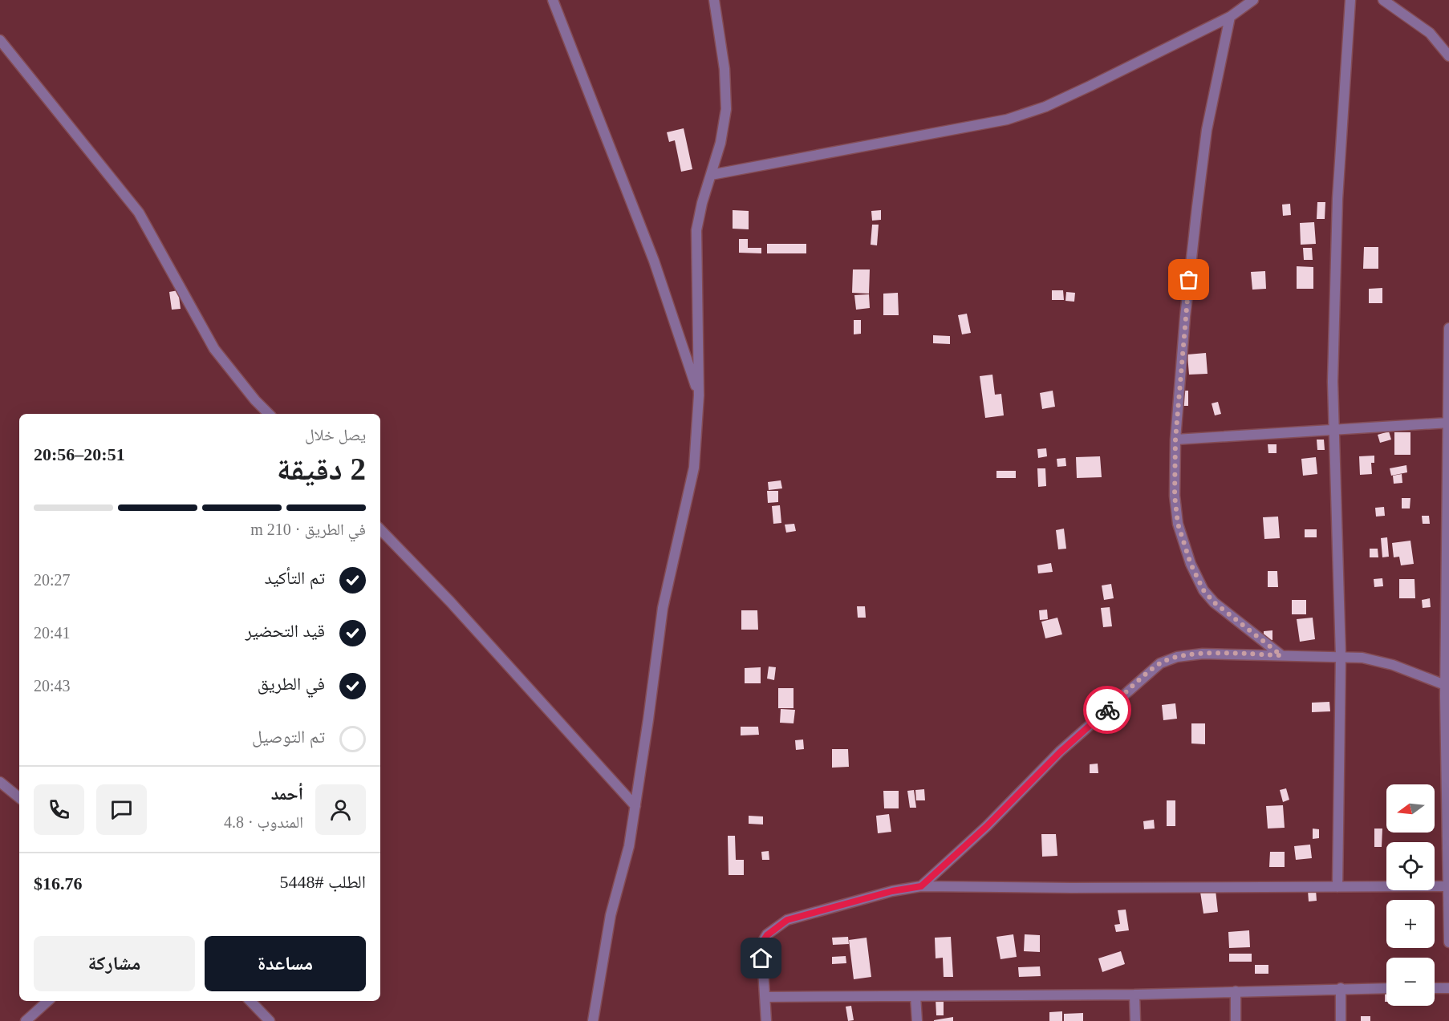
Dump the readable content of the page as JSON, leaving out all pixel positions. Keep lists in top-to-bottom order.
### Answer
{
  "north": "left",
  "page": {
    "heading": ["2 دقيقة", "يصل خلال", "20:51–20:56"],
    "panel": [
      "أحمد",
      "المندوب · 4.8",
      "الطلب #5448",
      "$16.76"
    ],
    "bar": "في الطريق · 210 m",
    "list": [
      ["تم التأكيد", "20:27"],
      ["قيد التحضير", "20:41"],
      ["في الطريق", "20:43"],
      "تم التوصيل"
    ],
    "map_buttons": ["+", "−"],
    "buttons": ["مساعدة", "مشاركة"]
  }
}
